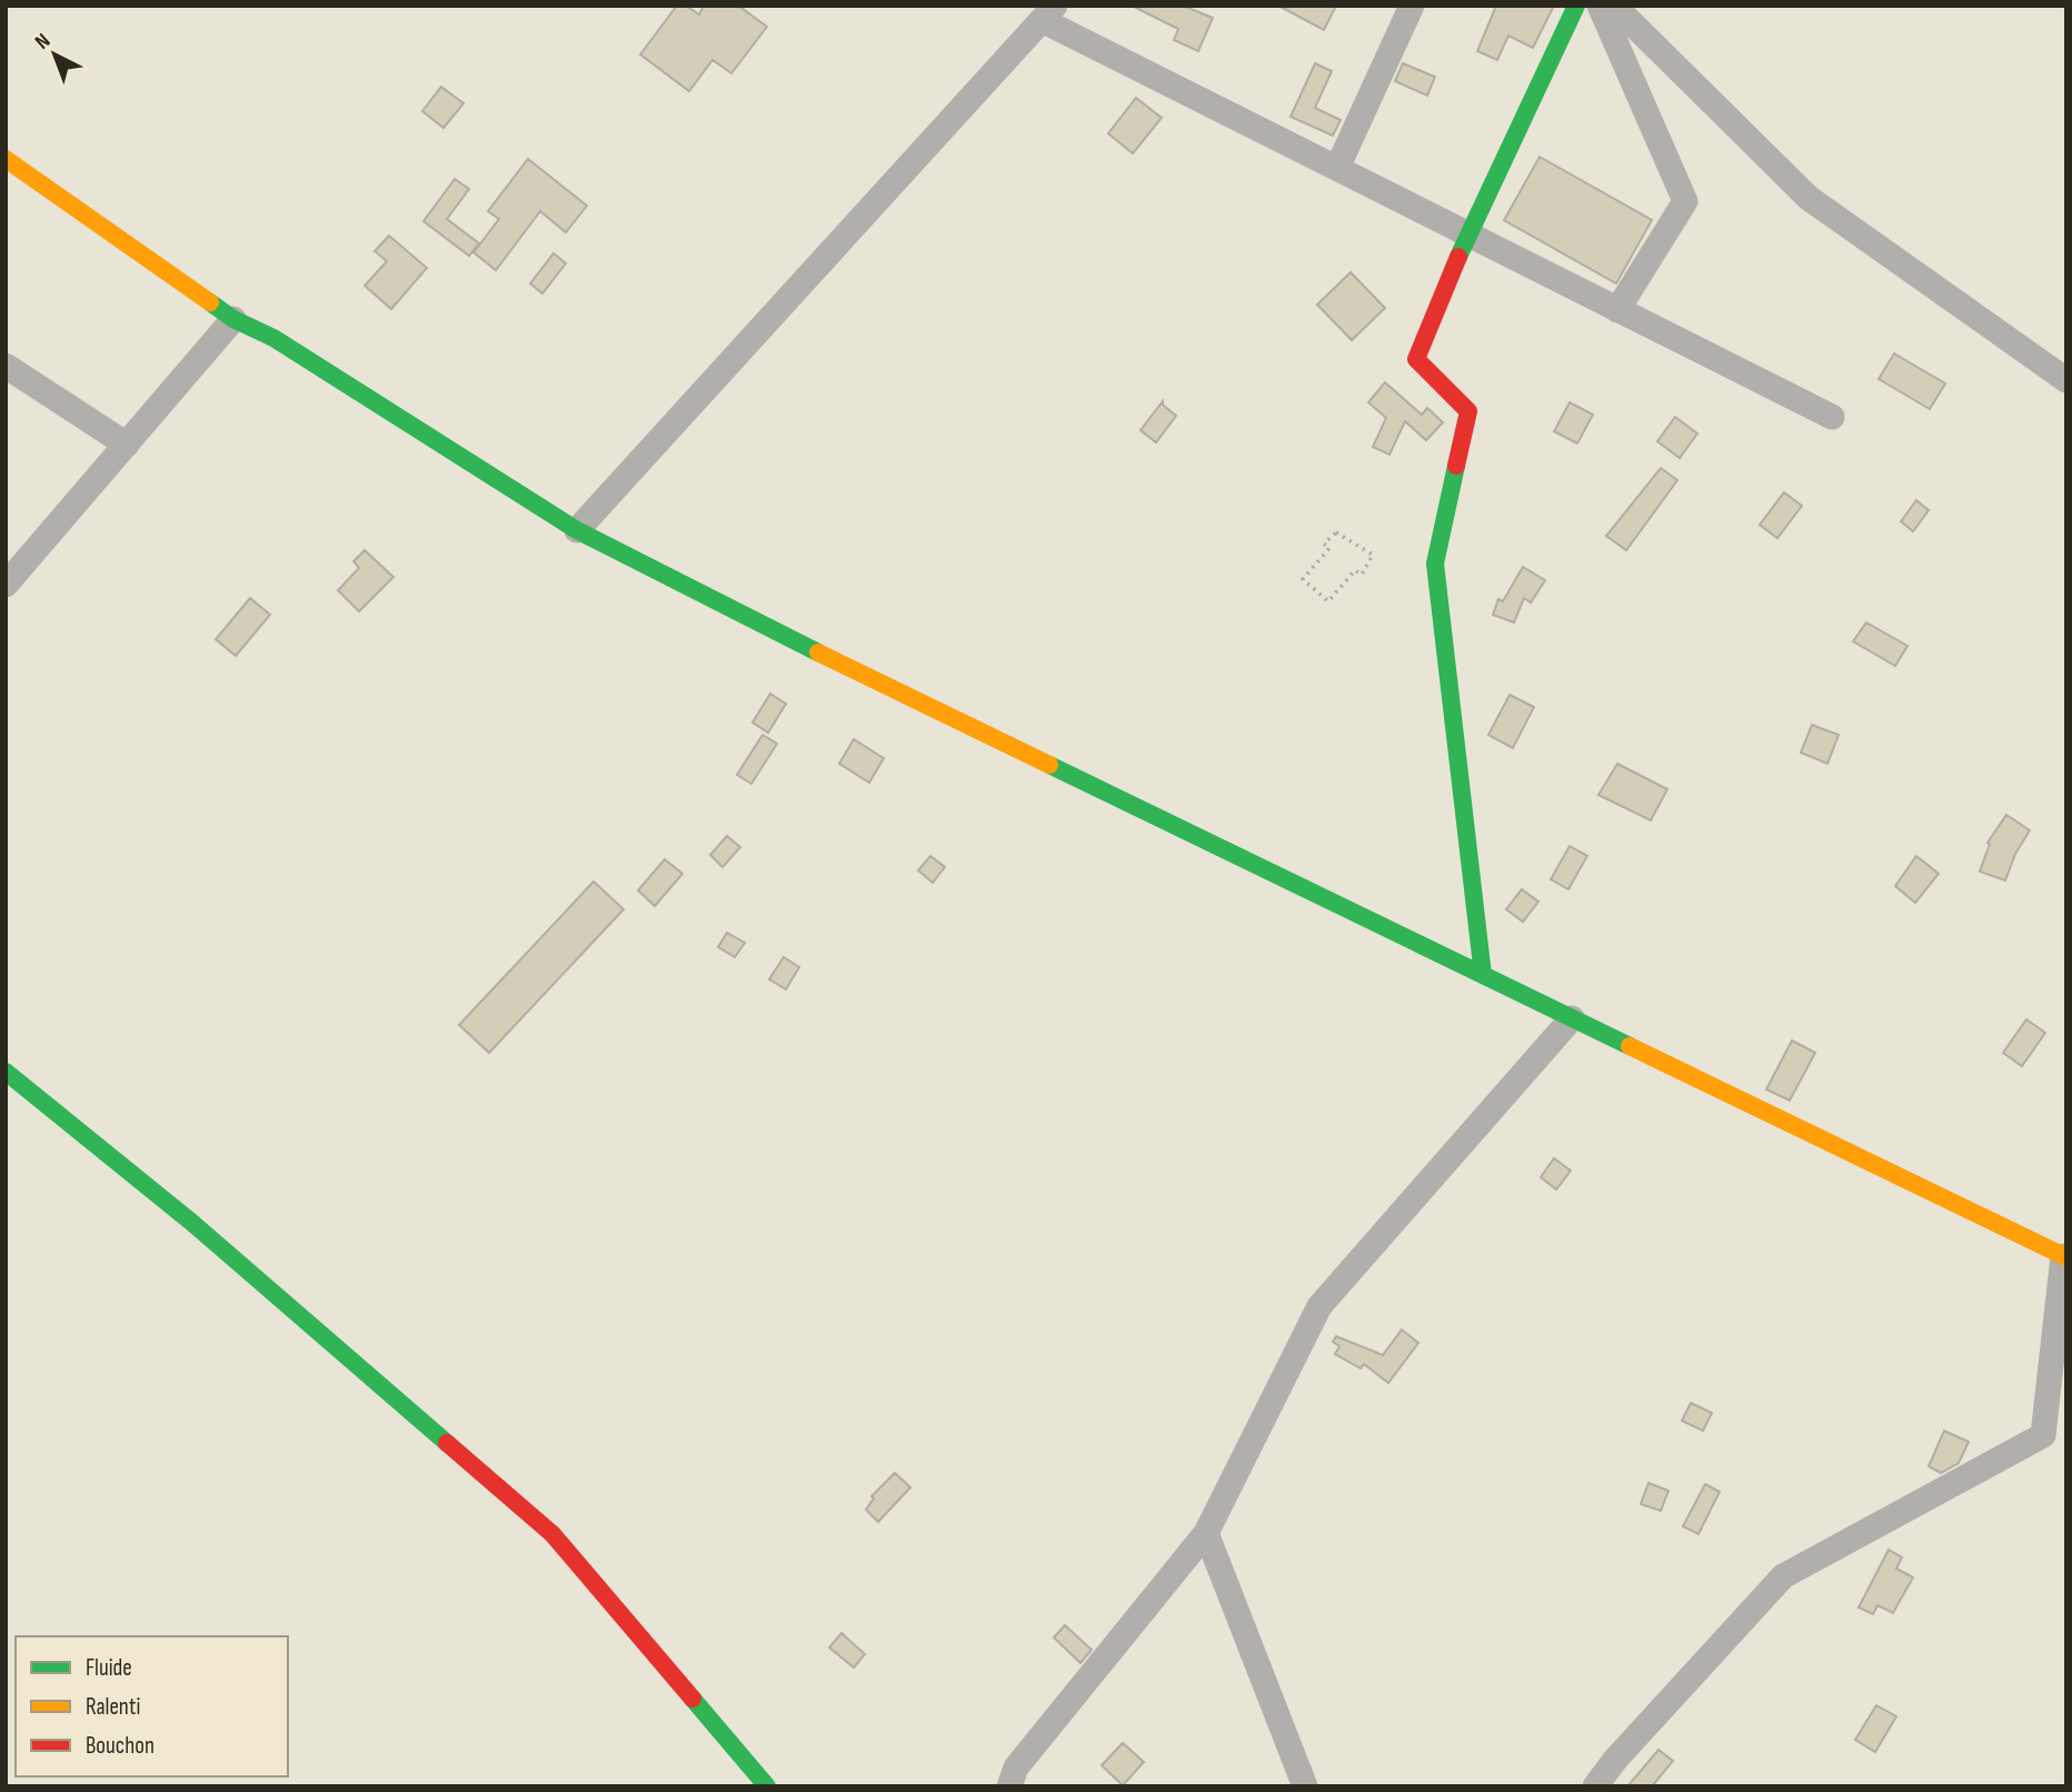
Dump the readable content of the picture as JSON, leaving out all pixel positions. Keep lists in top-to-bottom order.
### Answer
{
  "legend": ["Fluide", "Ralenti", "Bouchon"],
  "north": "top left"
}
